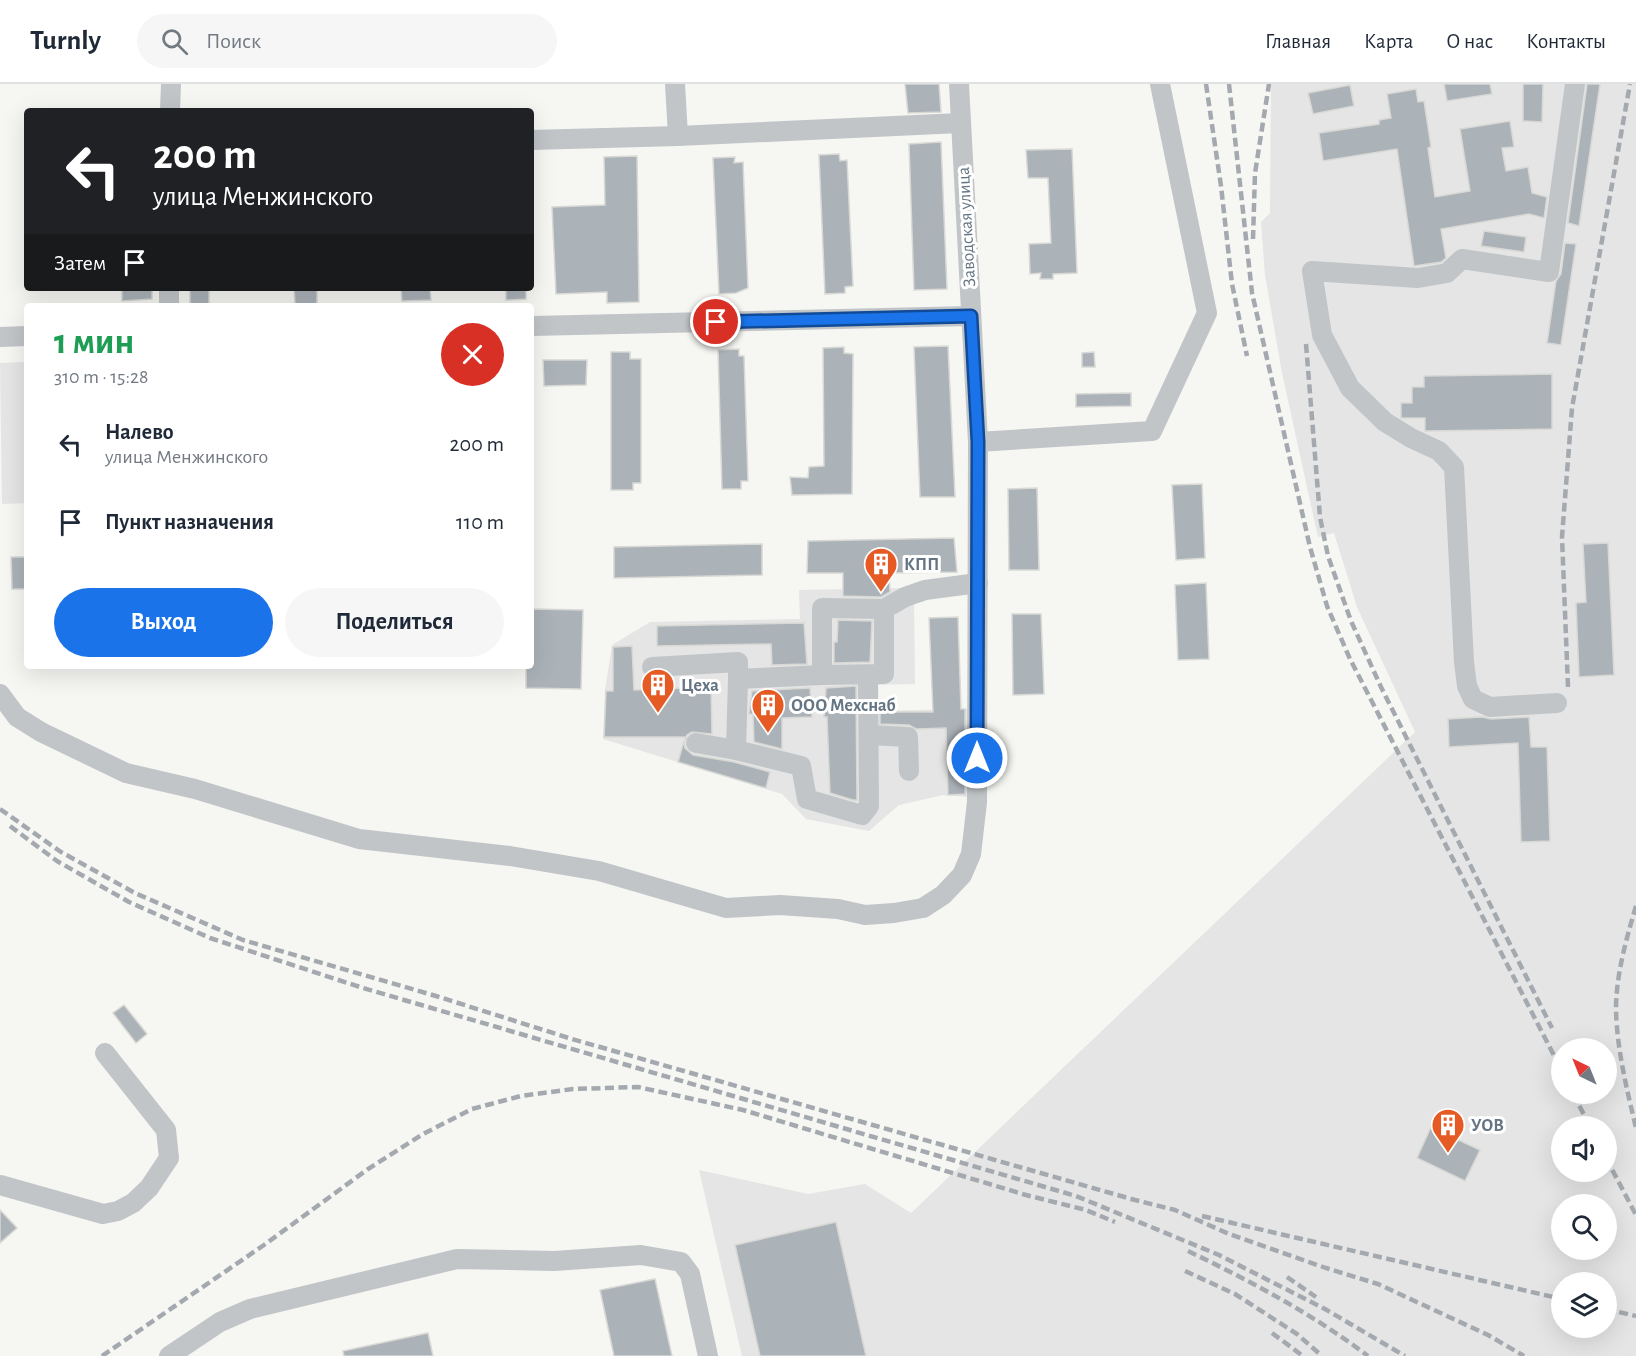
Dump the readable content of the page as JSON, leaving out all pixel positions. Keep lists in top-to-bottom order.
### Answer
{
  "streets": {
    "street": ["Заводская улица"]
  },
  "places": {
    "building": [
      "КПП",
      "Цеха",
      "ООО Мехснаб",
      "УОВ"
    ]
  },
  "north": "top left",
  "page": {
    "header": "Turnly",
    "search": "Поиск",
    "nav": [
      "Главная",
      "Карта",
      "О нас",
      "Контакты"
    ],
    "turn": ["200 m", "улица Менжинского"],
    "then": "Затем",
    "heading": ["1 мин", "310 m · 15:28"],
    "list": [
      {
        "name": "Налево",
        "note": "улица Менжинского",
        "value": "200 m"
      },
      {
        "name": "Пункт назначения",
        "value": "110 m"
      }
    ],
    "buttons": ["Выход", "Поделиться"]
  }
}
